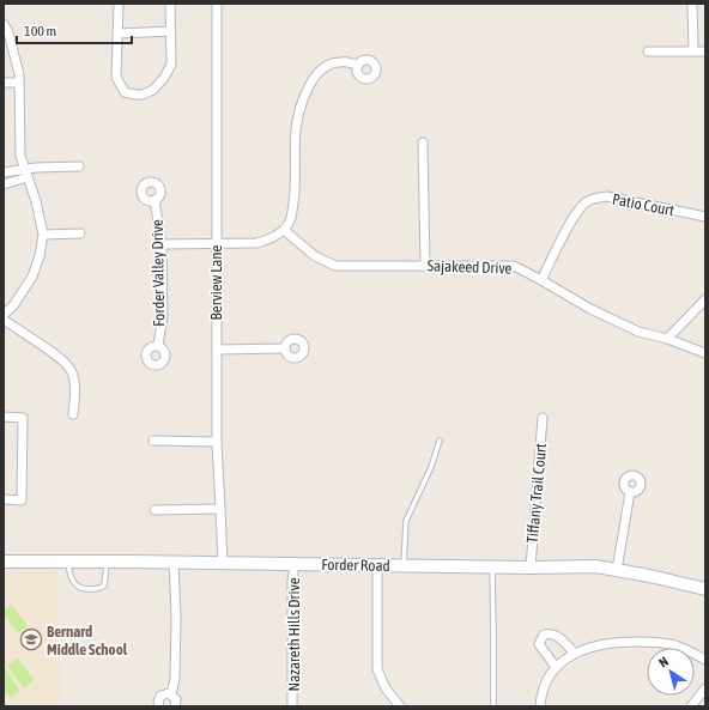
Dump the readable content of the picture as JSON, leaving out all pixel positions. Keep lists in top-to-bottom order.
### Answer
{
  "streets": {
    "main road": ["Forder Road"],
    "street": [
      "Patio Court",
      "Sajakeed Drive",
      "Forder Valley Drive",
      "Berview Lane",
      "Tiffany Trail Court",
      "Nazareth Hills Drive"
    ]
  },
  "crossings": [
    ["Patio Court", "Sajakeed Drive"],
    ["Berview Lane", "Forder Road"],
    ["Tiffany Trail Court", "Forder Road"],
    ["Forder Road", "Nazareth Hills Drive"]
  ],
  "places": {
    "school or university": ["Bernard Middle School"]
  },
  "scale_bar": "100 m",
  "north": "top left"
}
